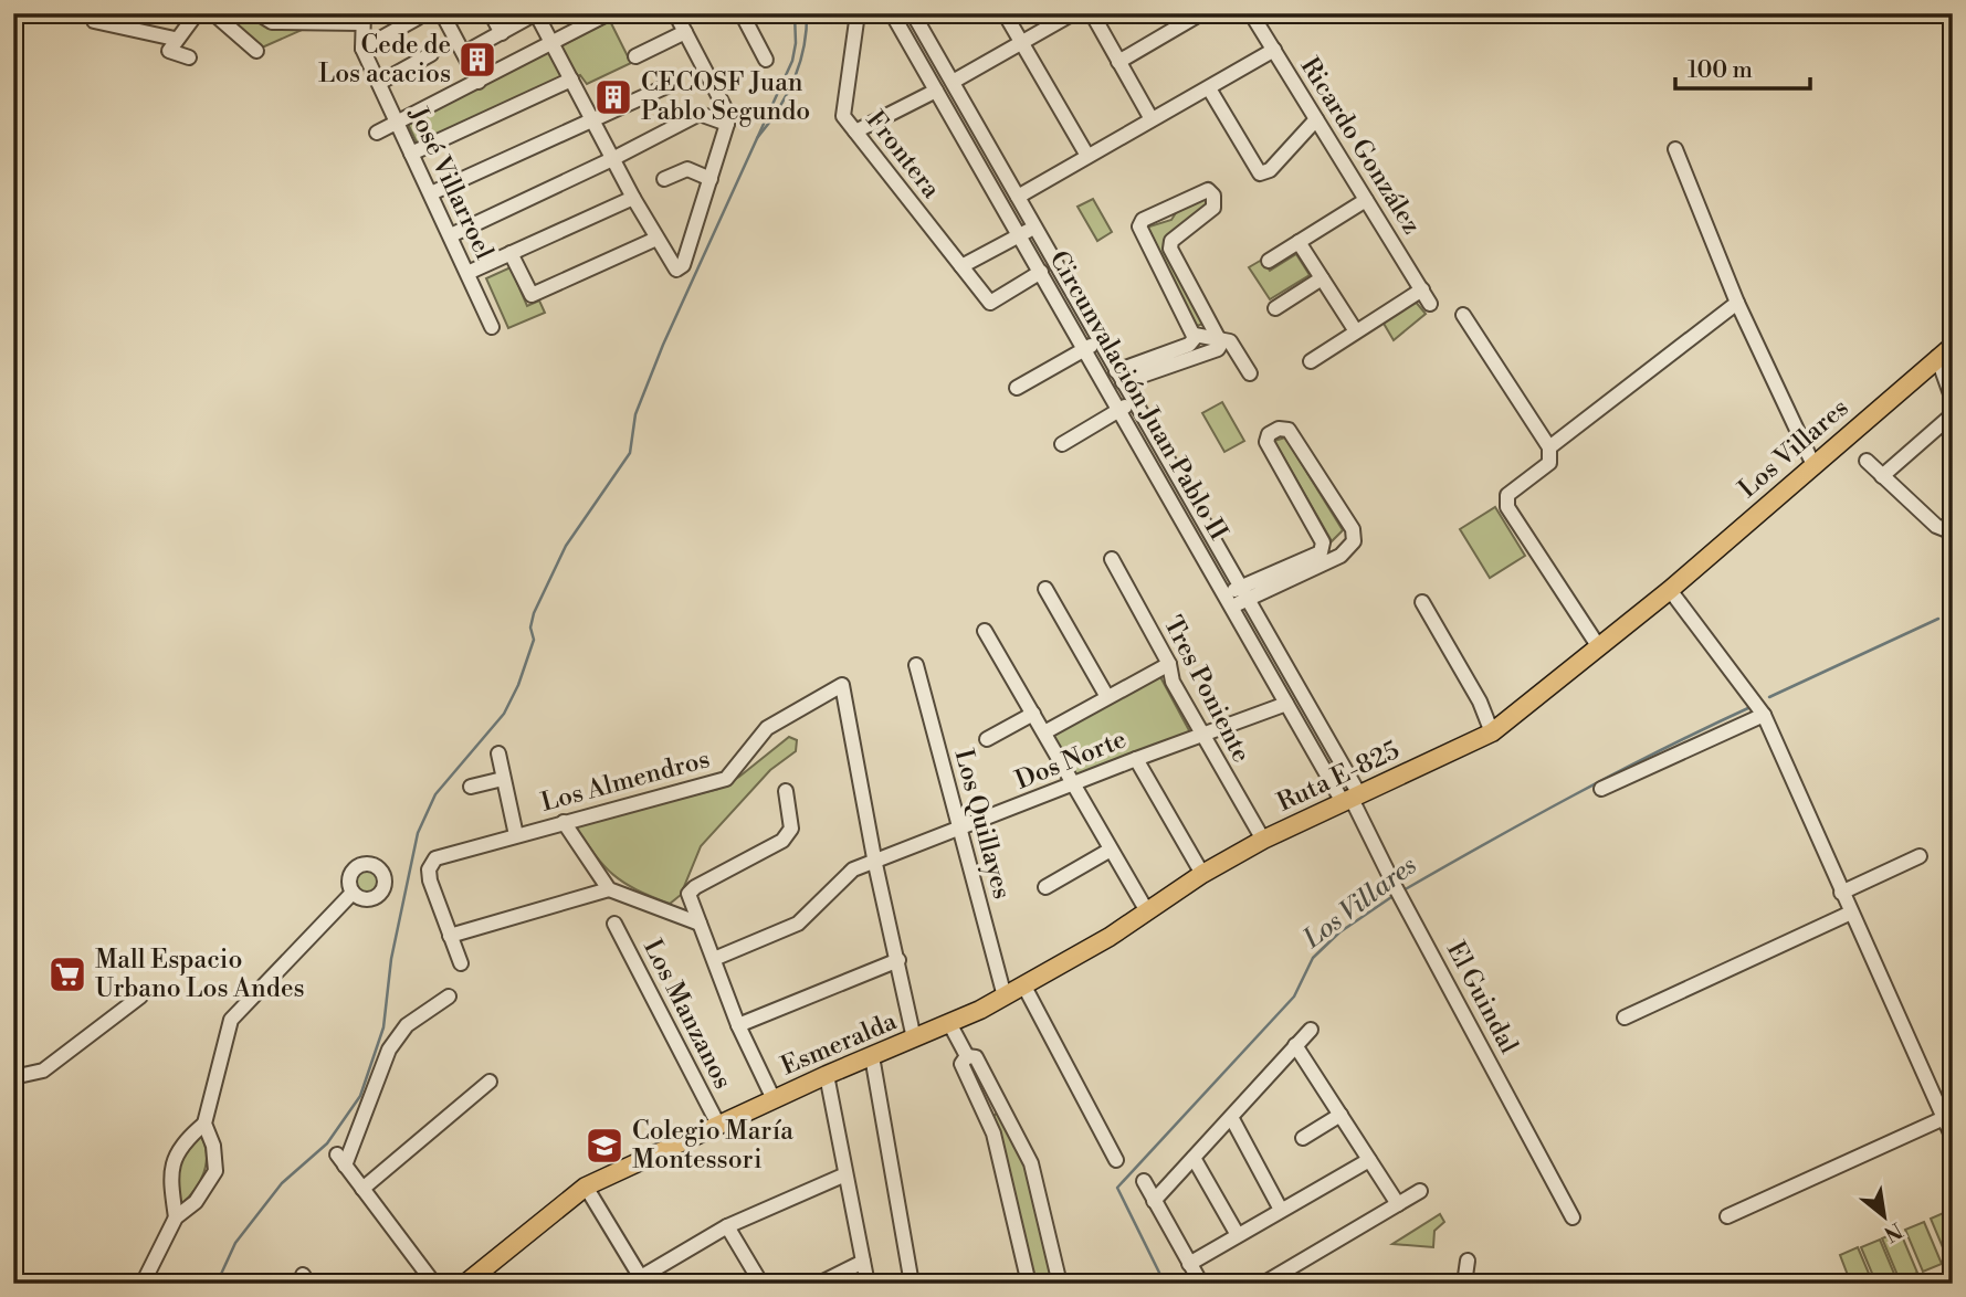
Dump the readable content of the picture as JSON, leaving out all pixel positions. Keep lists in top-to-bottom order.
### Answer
{
  "streets": {
    "main road": ["Los Villares", "Ruta E-825", "Esmeralda"],
    "street": [
      "Ricardo González",
      "Frontera",
      "José Villarroel",
      "Circunvalación Juan Pablo II",
      "Tres Poniente",
      "Dos Norte",
      "Los Almendros",
      "Los Quillayes",
      "El Guindal",
      "Los Manzanos"
    ]
  },
  "crossings": [
    ["Frontera", "Circunvalación Juan Pablo II"],
    ["Circunvalación Juan Pablo II", "Dos Norte"],
    ["Circunvalación Juan Pablo II", "Ruta E-825"],
    ["Circunvalación Juan Pablo II", "El Guindal"],
    ["Los Villares", "Ruta E-825"],
    ["Tres Poniente", "Dos Norte"],
    ["Tres Poniente", "Ruta E-825"],
    ["Dos Norte", "Los Almendros"],
    ["Dos Norte", "Los Quillayes"],
    ["Ruta E-825", "El Guindal"],
    ["Ruta E-825", "Esmeralda"],
    ["Los Quillayes", "Esmeralda"],
    ["Los Manzanos", "Esmeralda"]
  ],
  "water": ["Los Villares"],
  "places": {
    "building": ["Cede de Los acacios", "CECOSF Juan Pablo Segundo"],
    "supermarket": ["Mall Espacio Urbano Los Andes"],
    "school or university": ["Colegio María Montessori"]
  },
  "scale_bar": "100 m",
  "north": "bottom right"
}
